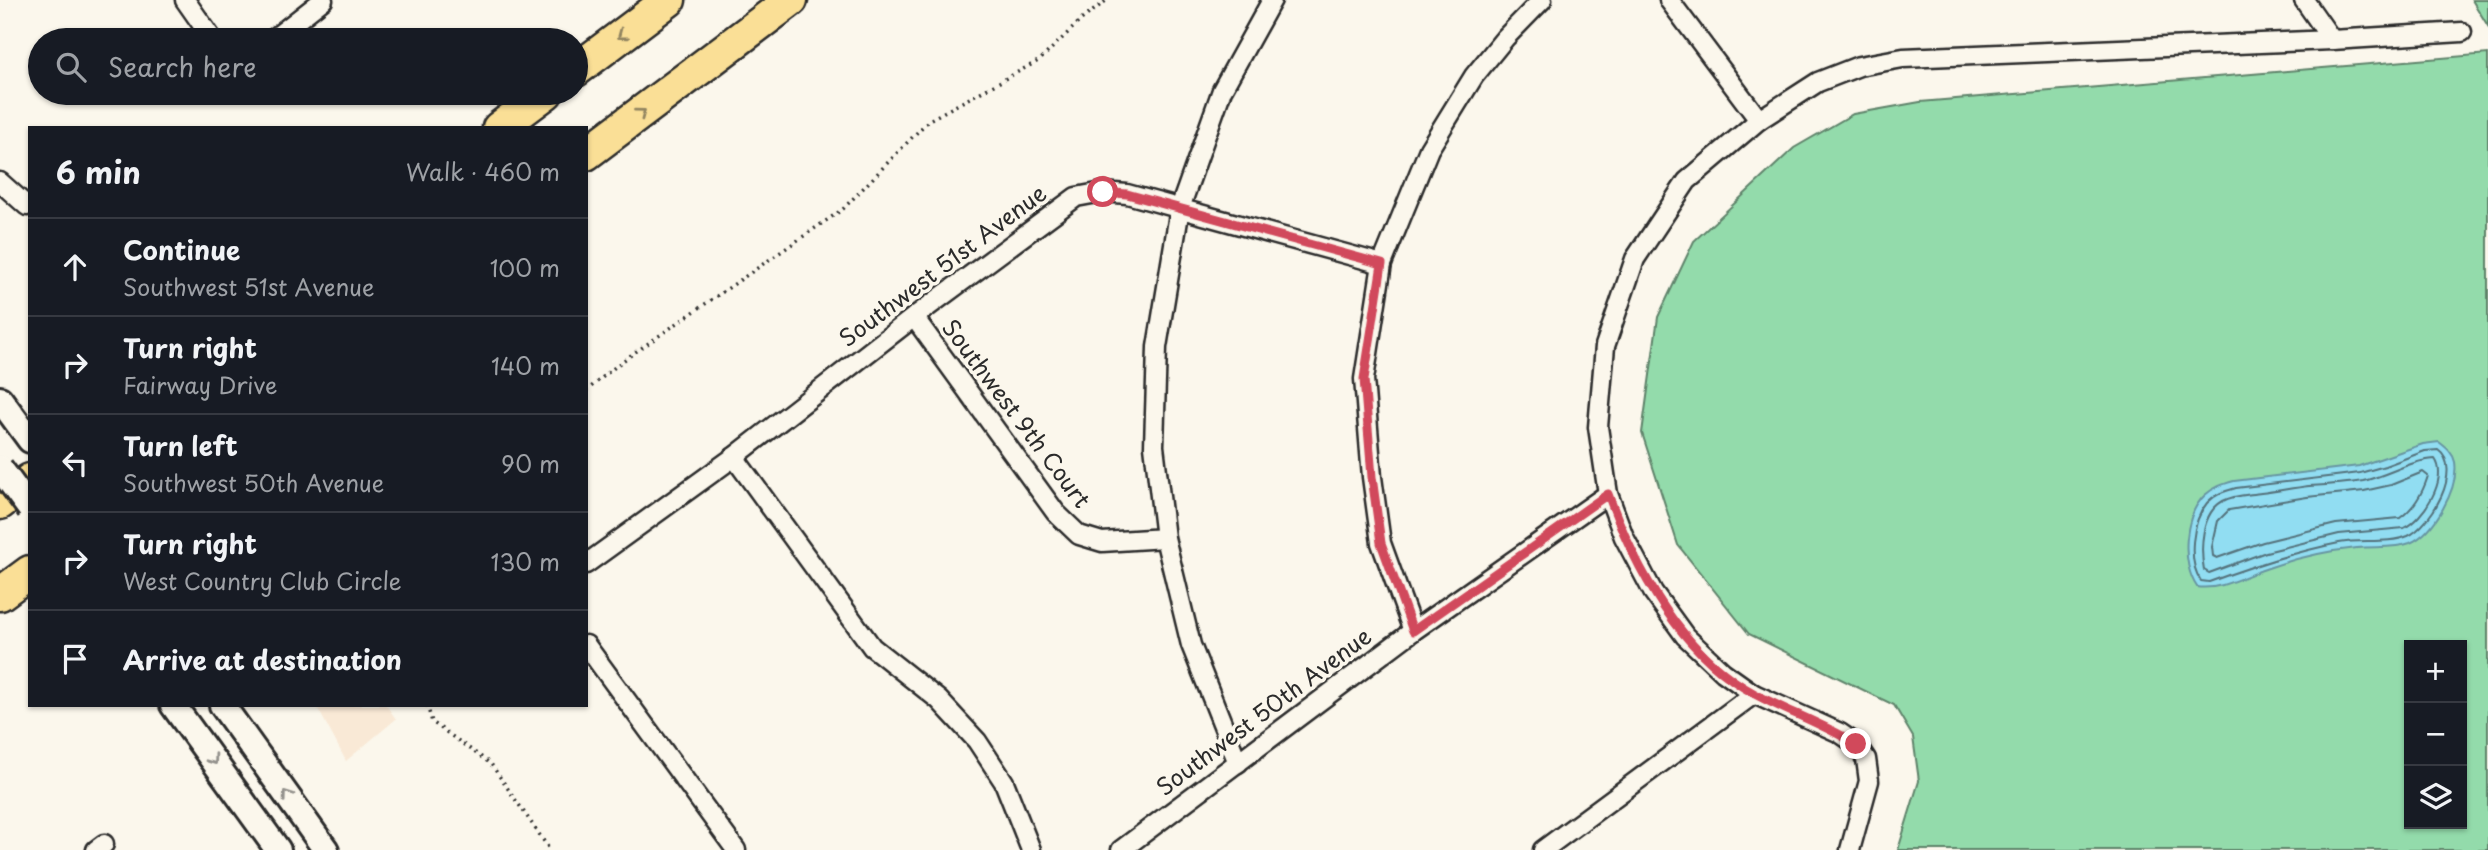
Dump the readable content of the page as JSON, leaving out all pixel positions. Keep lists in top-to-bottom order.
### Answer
{
  "streets": {
    "street": ["Southwest 51st Avenue", "Southwest 9th Court", "Southwest 50th Avenue"]
  },
  "crossings": [
    ["Southwest 51st Avenue", "Southwest 9th Court"]
  ],
  "page": {
    "search": "Search here",
    "heading": ["6 min", "Walk · 460 m"],
    "list": [
      ["Continue", "Southwest 51st Avenue", "100 m"],
      ["Turn right", "Fairway Drive", "140 m"],
      ["Turn left", "Southwest 50th Avenue", "90 m"],
      ["Turn right", "West Country Club Circle", "130 m"],
      "Arrive at destination"
    ],
    "map_buttons": ["+", "−"]
  }
}
